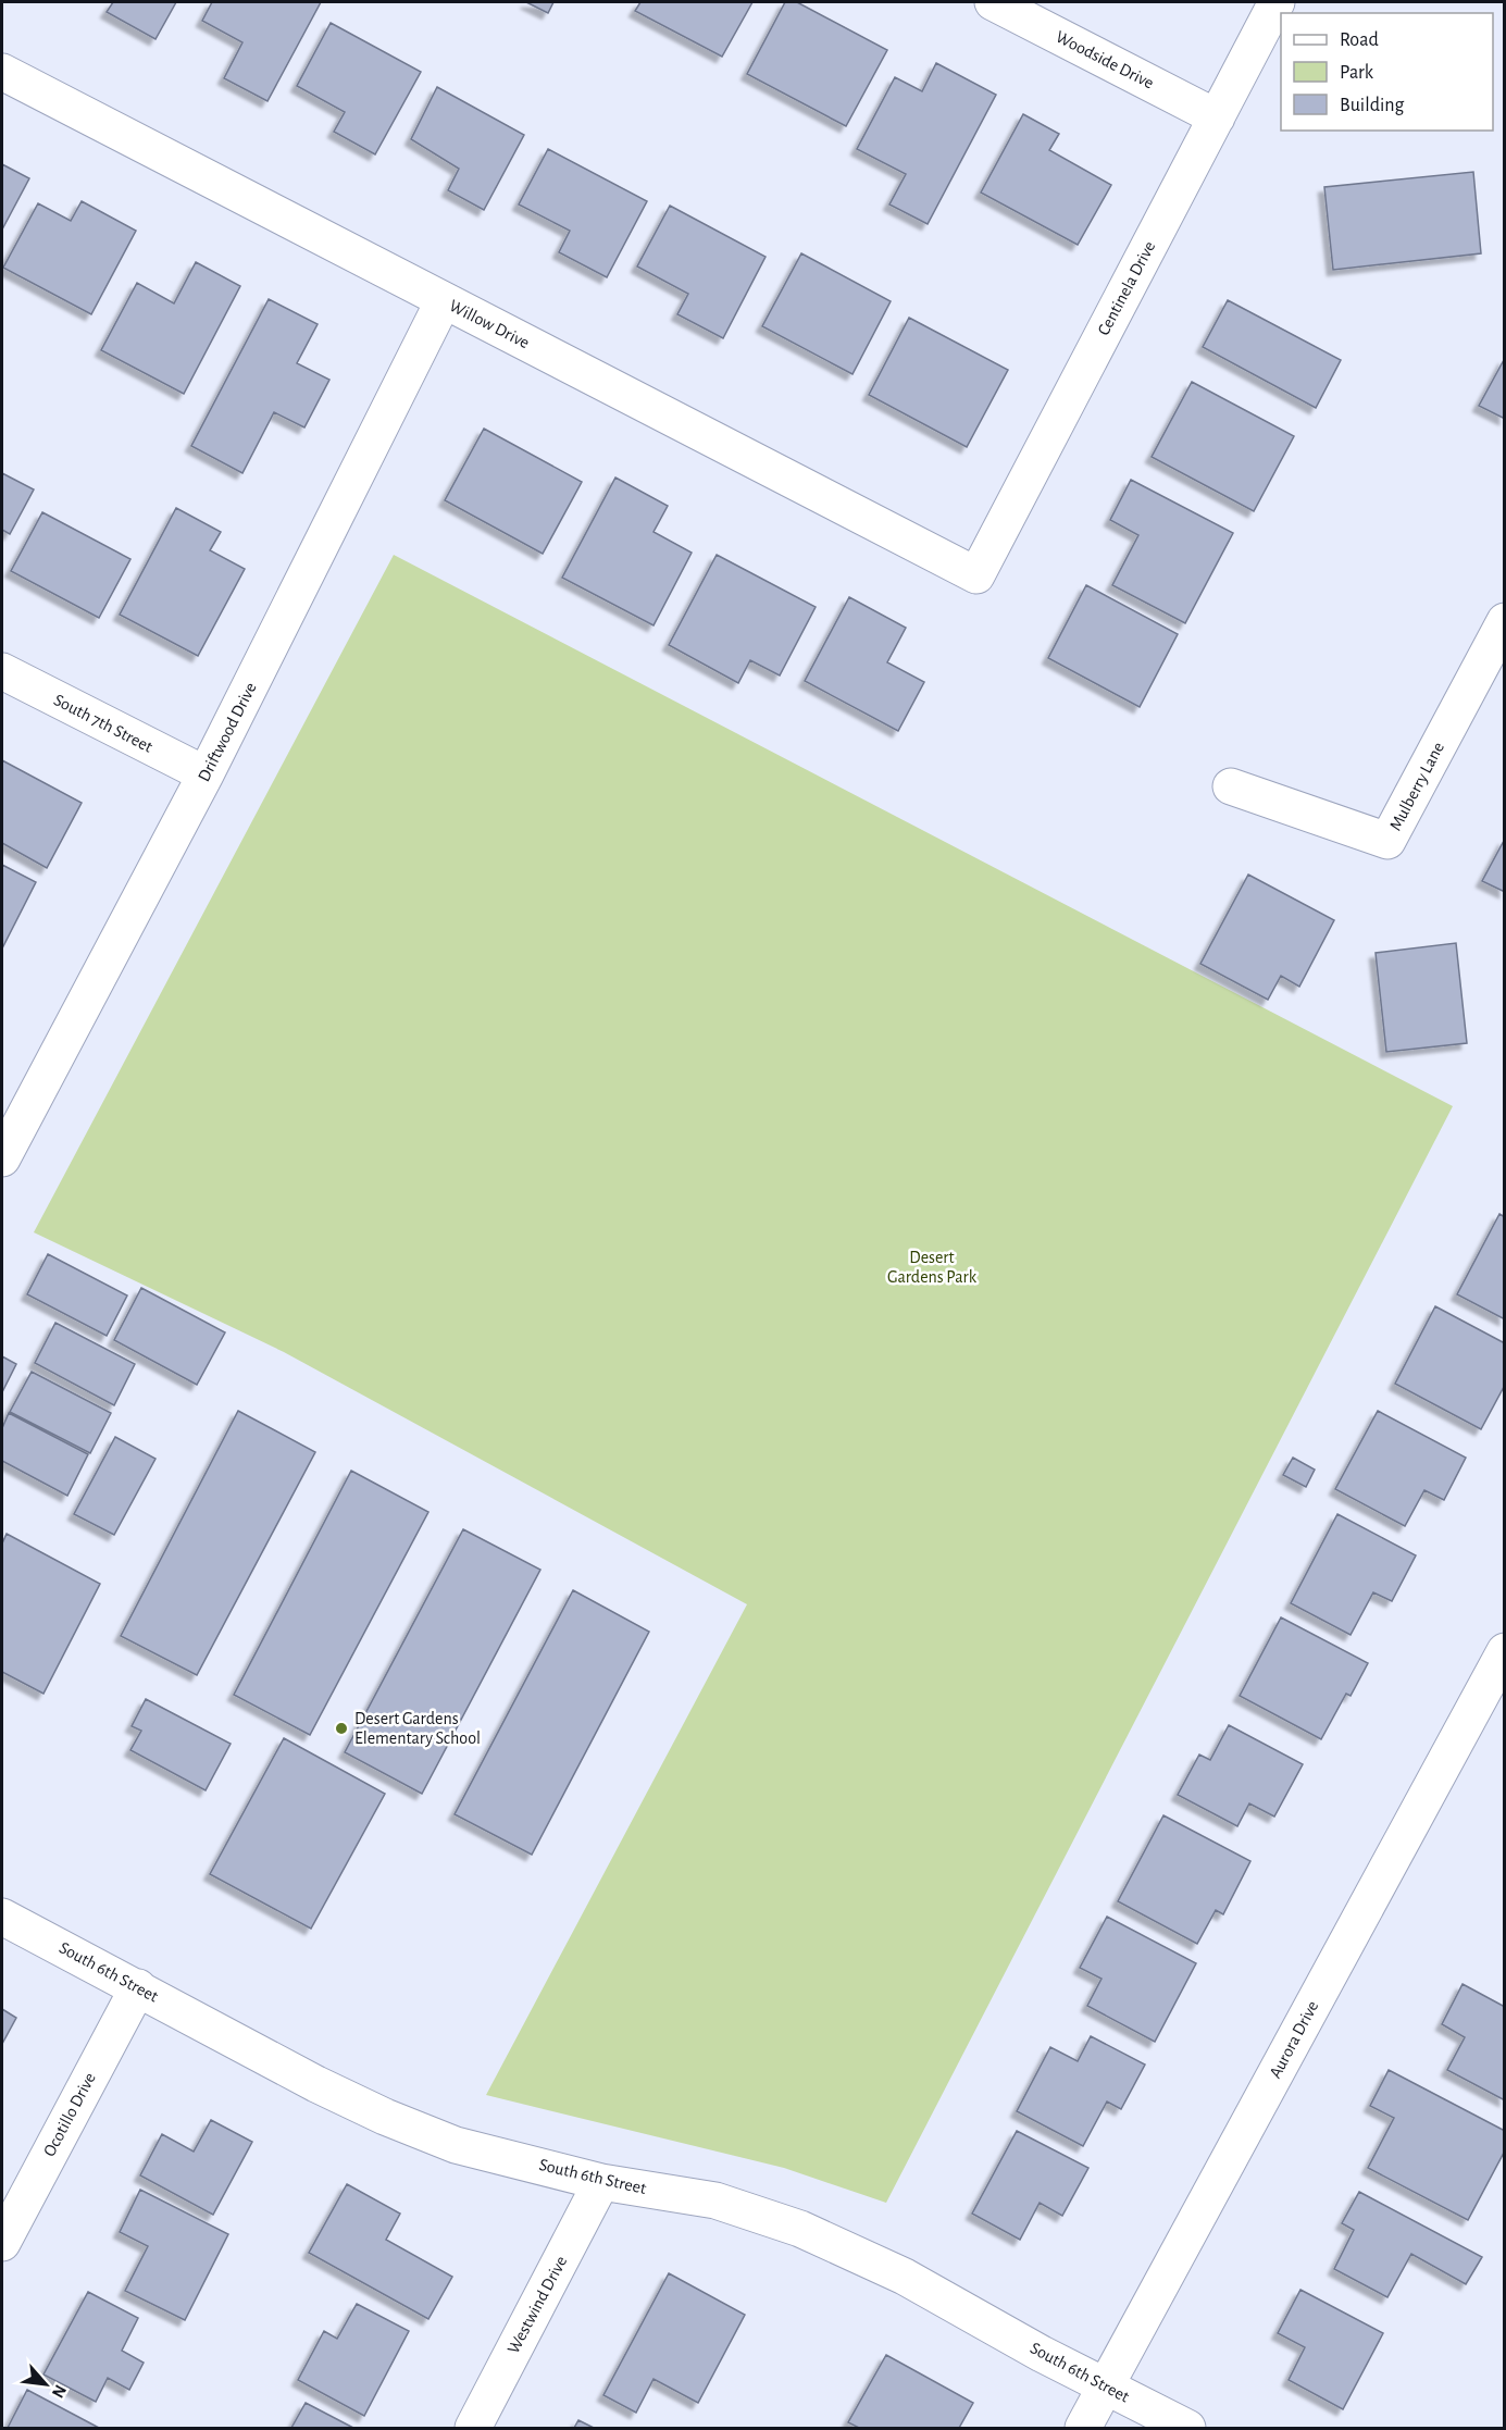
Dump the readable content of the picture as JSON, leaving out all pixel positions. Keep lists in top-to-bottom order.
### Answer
{
  "streets": {
    "street": [
      "Woodside Drive",
      "Centinela Drive",
      "Willow Drive",
      "South 7th Street",
      "Driftwood Drive",
      "Mulberry Lane",
      "South 6th Street",
      "Aurora Drive",
      "Ocotillo Drive",
      "Westwind Drive"
    ]
  },
  "crossings": [
    ["Woodside Drive", "Centinela Drive"],
    ["Centinela Drive", "Willow Drive"],
    ["Willow Drive", "Driftwood Drive"],
    ["South 7th Street", "Driftwood Drive"],
    ["South 6th Street", "Aurora Drive"],
    ["South 6th Street", "Ocotillo Drive"],
    ["South 6th Street", "Westwind Drive"]
  ],
  "parks": ["Desert Gardens Park"],
  "places": ["Desert Gardens Elementary School"],
  "legend": ["Road", "Park", "Building"],
  "north": "bottom right"
}
